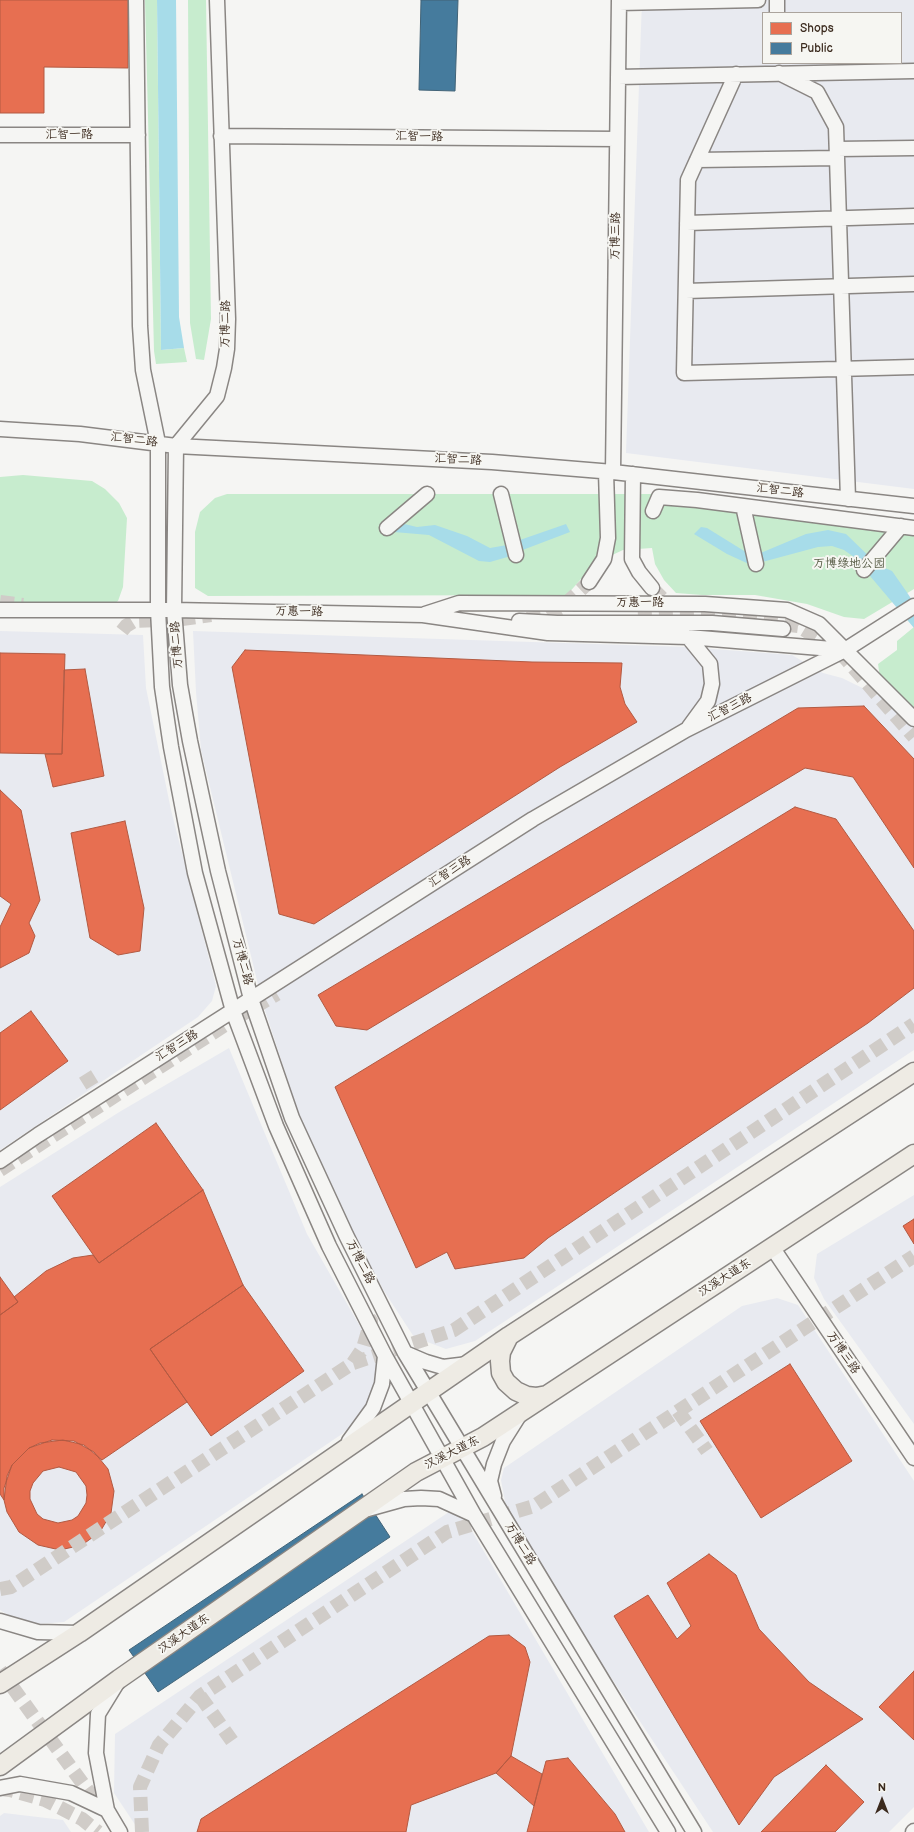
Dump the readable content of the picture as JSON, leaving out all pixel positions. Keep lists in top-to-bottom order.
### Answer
{
  "streets": {
    "main road": ["汉溪大道东"],
    "street": [
      "汇智一路",
      "万博三路",
      "万博二路",
      "汇智二路",
      "万惠一路",
      "汇智三路"
    ]
  },
  "crossings": [
    ["汇智一路", "万博三路"],
    ["汇智一路", "万博二路"],
    ["万博三路", "汇智二路"],
    ["万博三路", "汉溪大道东"],
    ["万博二路", "汇智二路"],
    ["万博二路", "万惠一路"],
    ["万博二路", "汇智三路"],
    ["万博二路", "汉溪大道东"],
    ["万惠一路", "汇智三路"]
  ],
  "parks": ["万博绿地公园"],
  "legend": ["Shops", "Public"],
  "north": "top"
}
